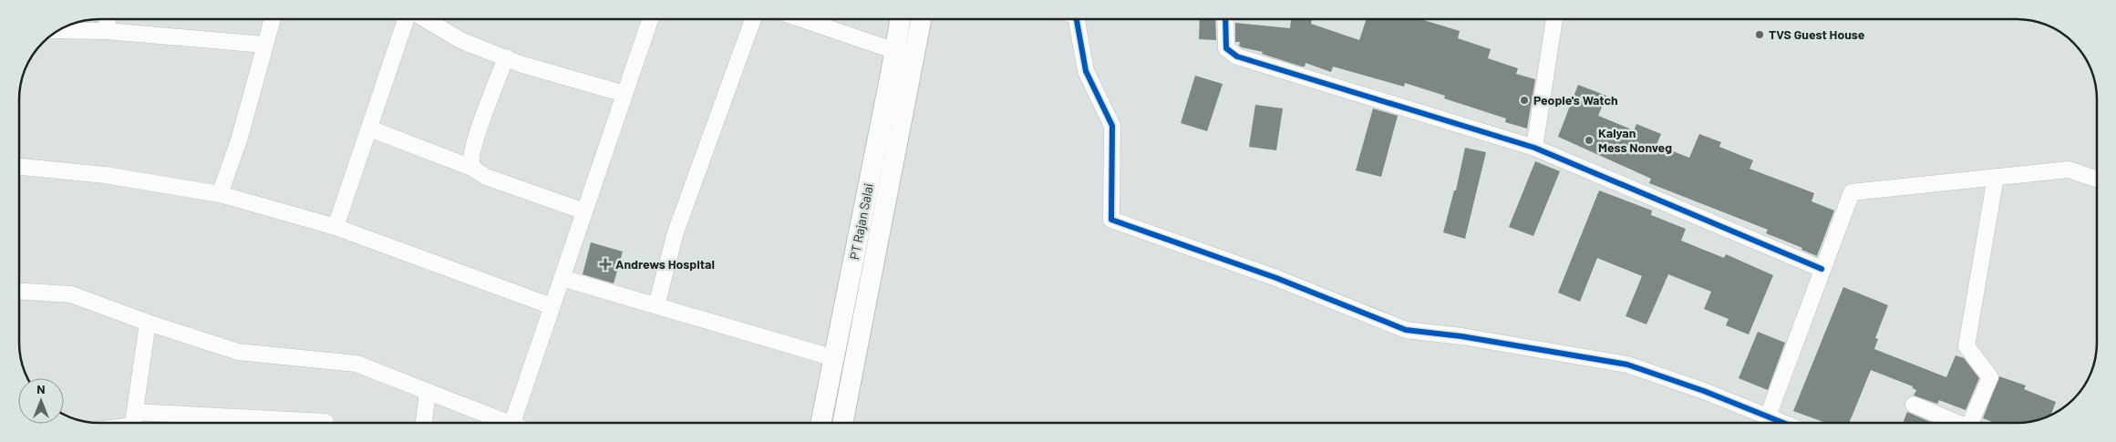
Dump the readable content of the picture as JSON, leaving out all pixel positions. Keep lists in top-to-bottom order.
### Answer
{
  "streets": {
    "main road": ["PT Rajan Salai"]
  },
  "places": {
    "other": ["TVS Guest House", "People's Watch", "Kalyan Mess Nonveg"],
    "health": ["Andrews Hospital"]
  },
  "north": "top"
}
